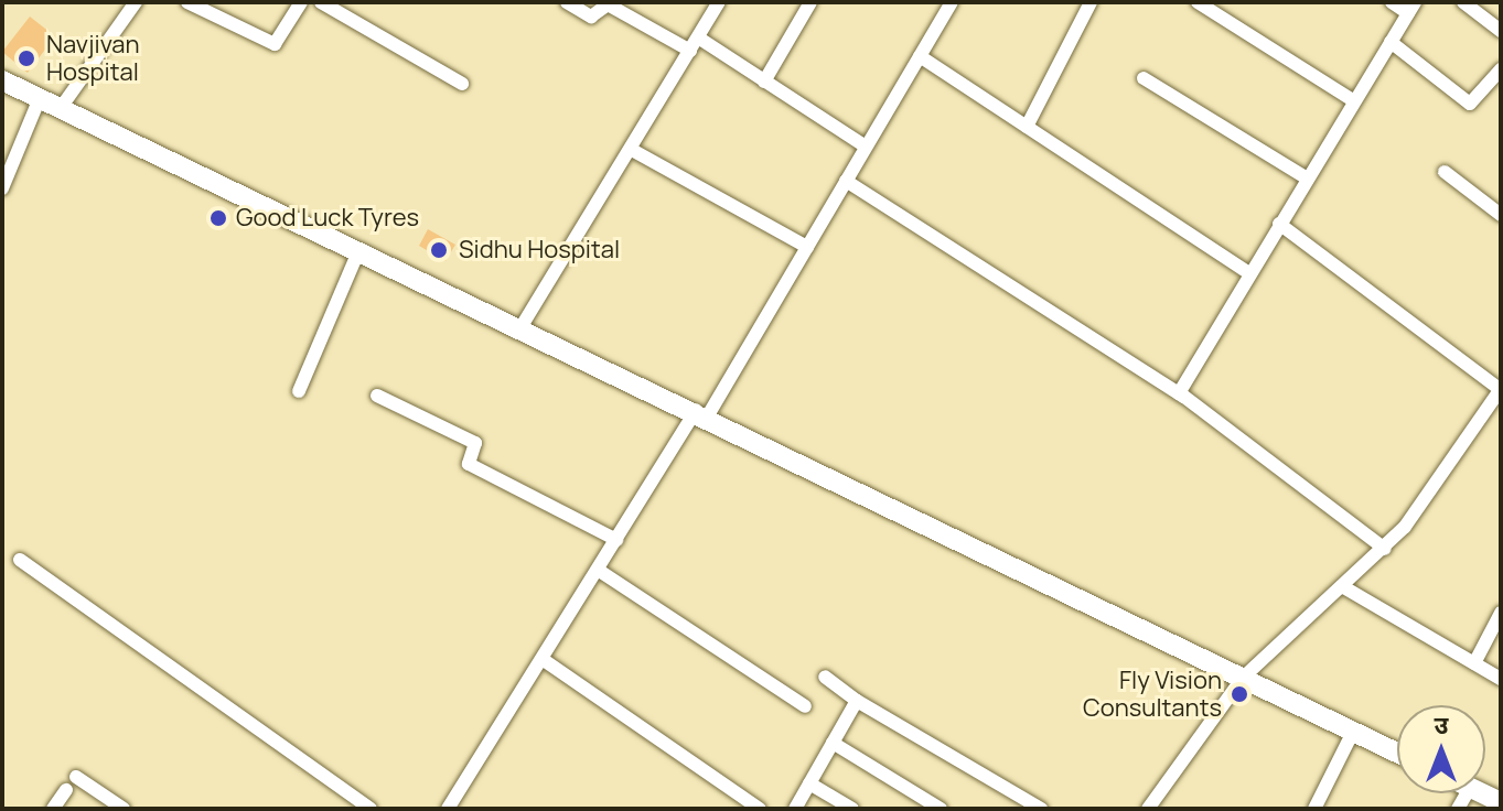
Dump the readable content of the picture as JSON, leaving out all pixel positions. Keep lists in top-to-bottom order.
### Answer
{
  "places": [
    "Navjivan Hospital",
    "Good Luck Tyres",
    "Sidhu Hospital",
    "Fly Vision Consultants"
  ],
  "north": "top"
}
